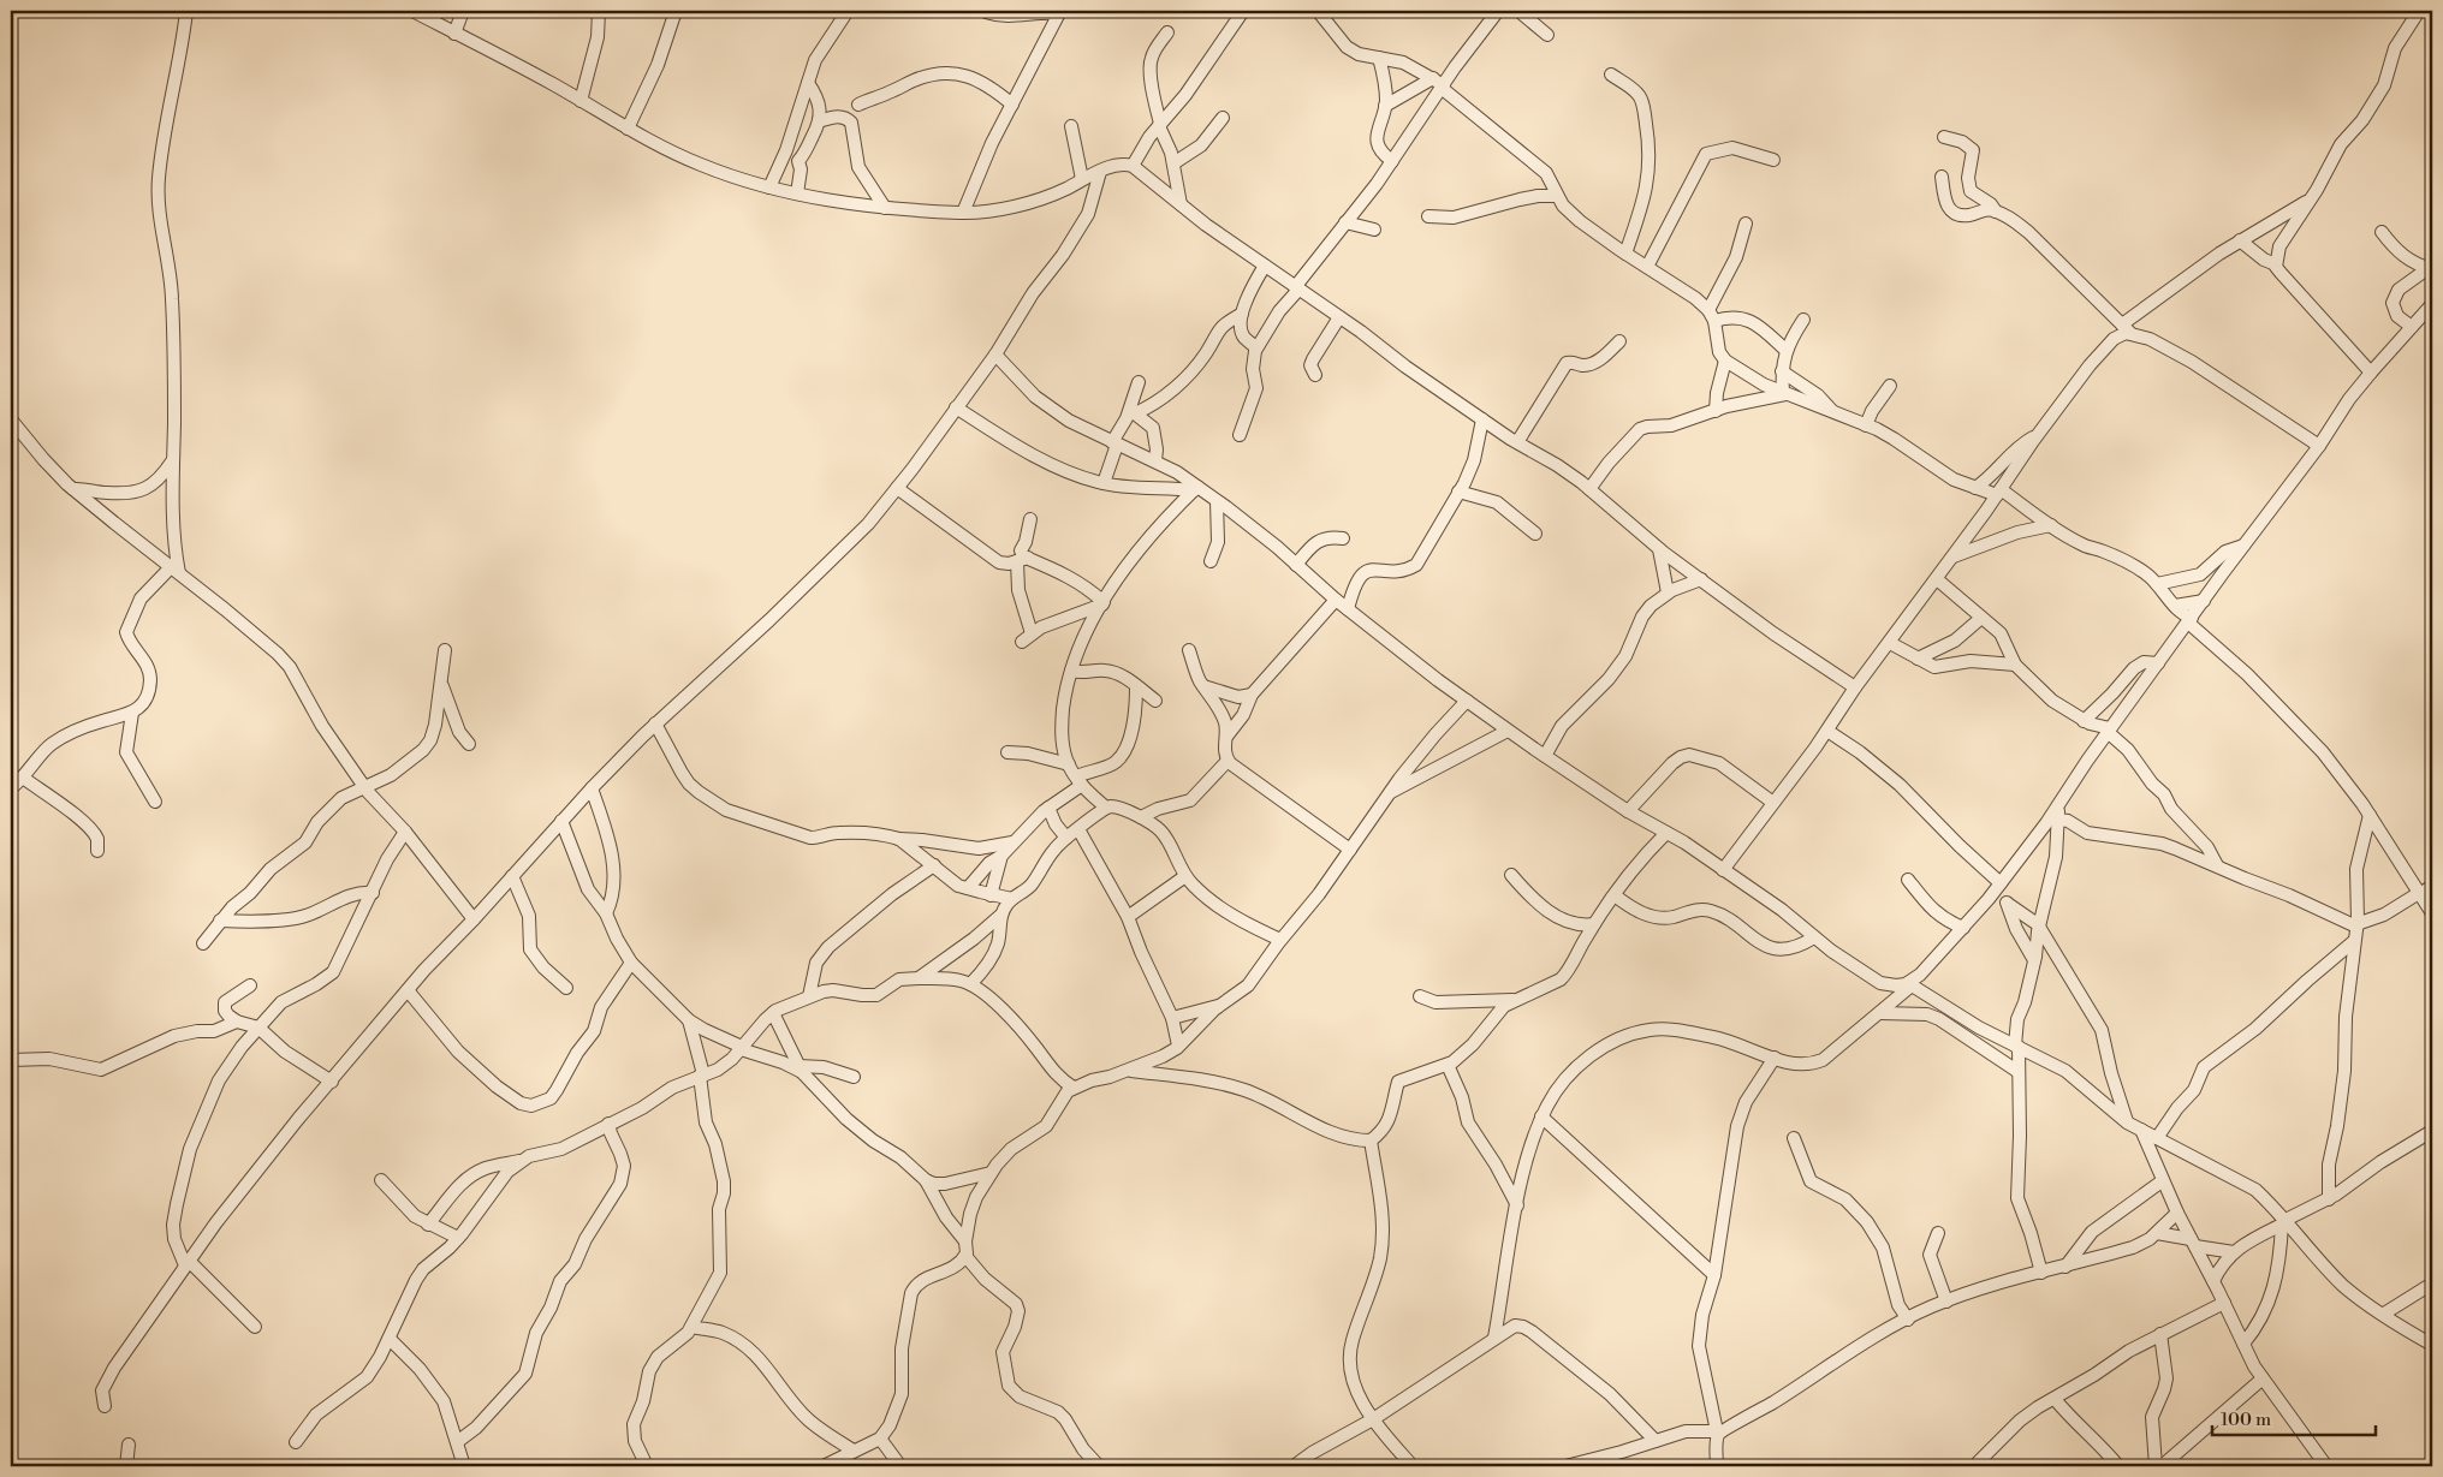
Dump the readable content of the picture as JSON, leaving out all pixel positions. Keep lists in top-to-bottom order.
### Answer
{
  "scale_bar": "100 m"
}
